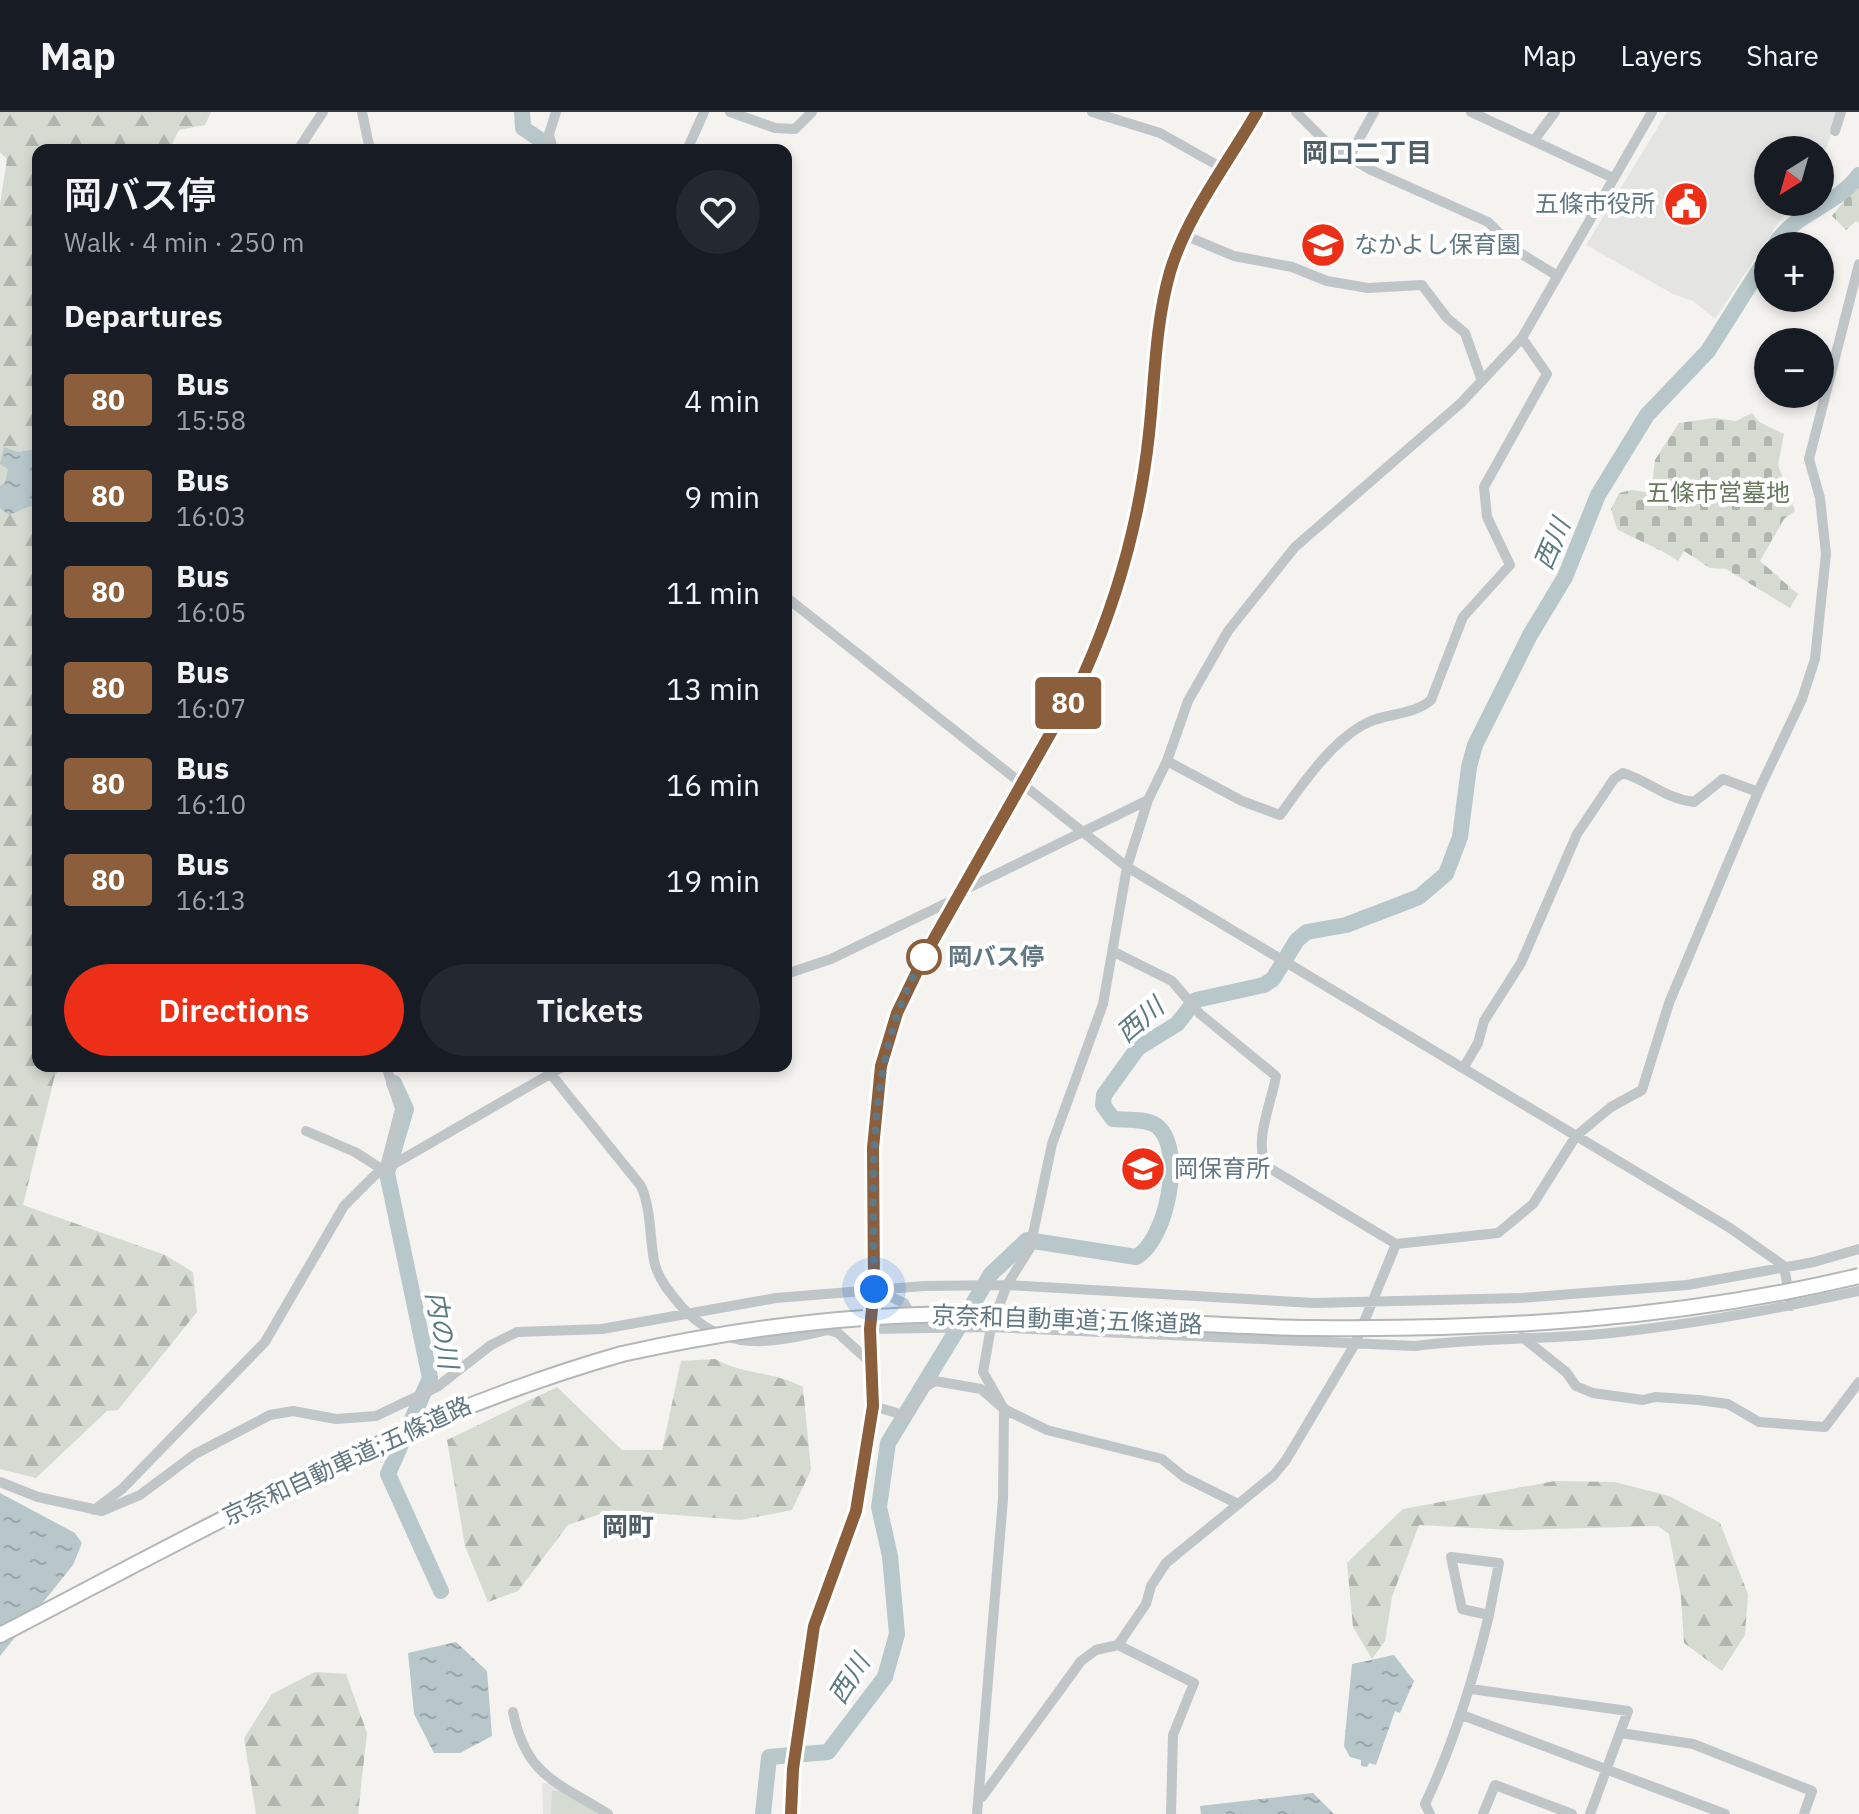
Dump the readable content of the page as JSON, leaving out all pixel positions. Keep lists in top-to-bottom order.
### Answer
{
  "streets": {
    "highway": ["京奈和自動車道;五條道路"]
  },
  "districts": ["岡口二丁目", "岡町"],
  "water": ["西川", "内の川"],
  "parks": ["五條市営墓地"],
  "places": {
    "public building": ["五條市役所"],
    "school or university": ["なかよし保育園", "岡保育所"],
    "other": ["岡バス停"]
  },
  "lines": ["bus line 80"],
  "north": "bottom left",
  "page": {
    "header": "Map",
    "nav": ["Map", "Layers", "Share"],
    "on_map": "80",
    "map_buttons": ["+", "−"],
    "heading": [
      ["岡バス停", "Walk · 4 min · 250 m"],
      "Departures"
    ],
    "list": [
      {
        "mark": "80",
        "name": "Bus",
        "note": "15:58",
        "value": "4 min"
      },
      {
        "mark": "80",
        "name": "Bus",
        "note": "16:03",
        "value": "9 min"
      },
      {
        "mark": "80",
        "name": "Bus",
        "note": "16:05",
        "value": "11 min"
      },
      {
        "mark": "80",
        "name": "Bus",
        "note": "16:07",
        "value": "13 min"
      },
      {
        "mark": "80",
        "name": "Bus",
        "note": "16:10",
        "value": "16 min"
      },
      {
        "mark": "80",
        "name": "Bus",
        "note": "16:13",
        "value": "19 min"
      }
    ],
    "buttons": ["Directions", "Tickets"]
  }
}
